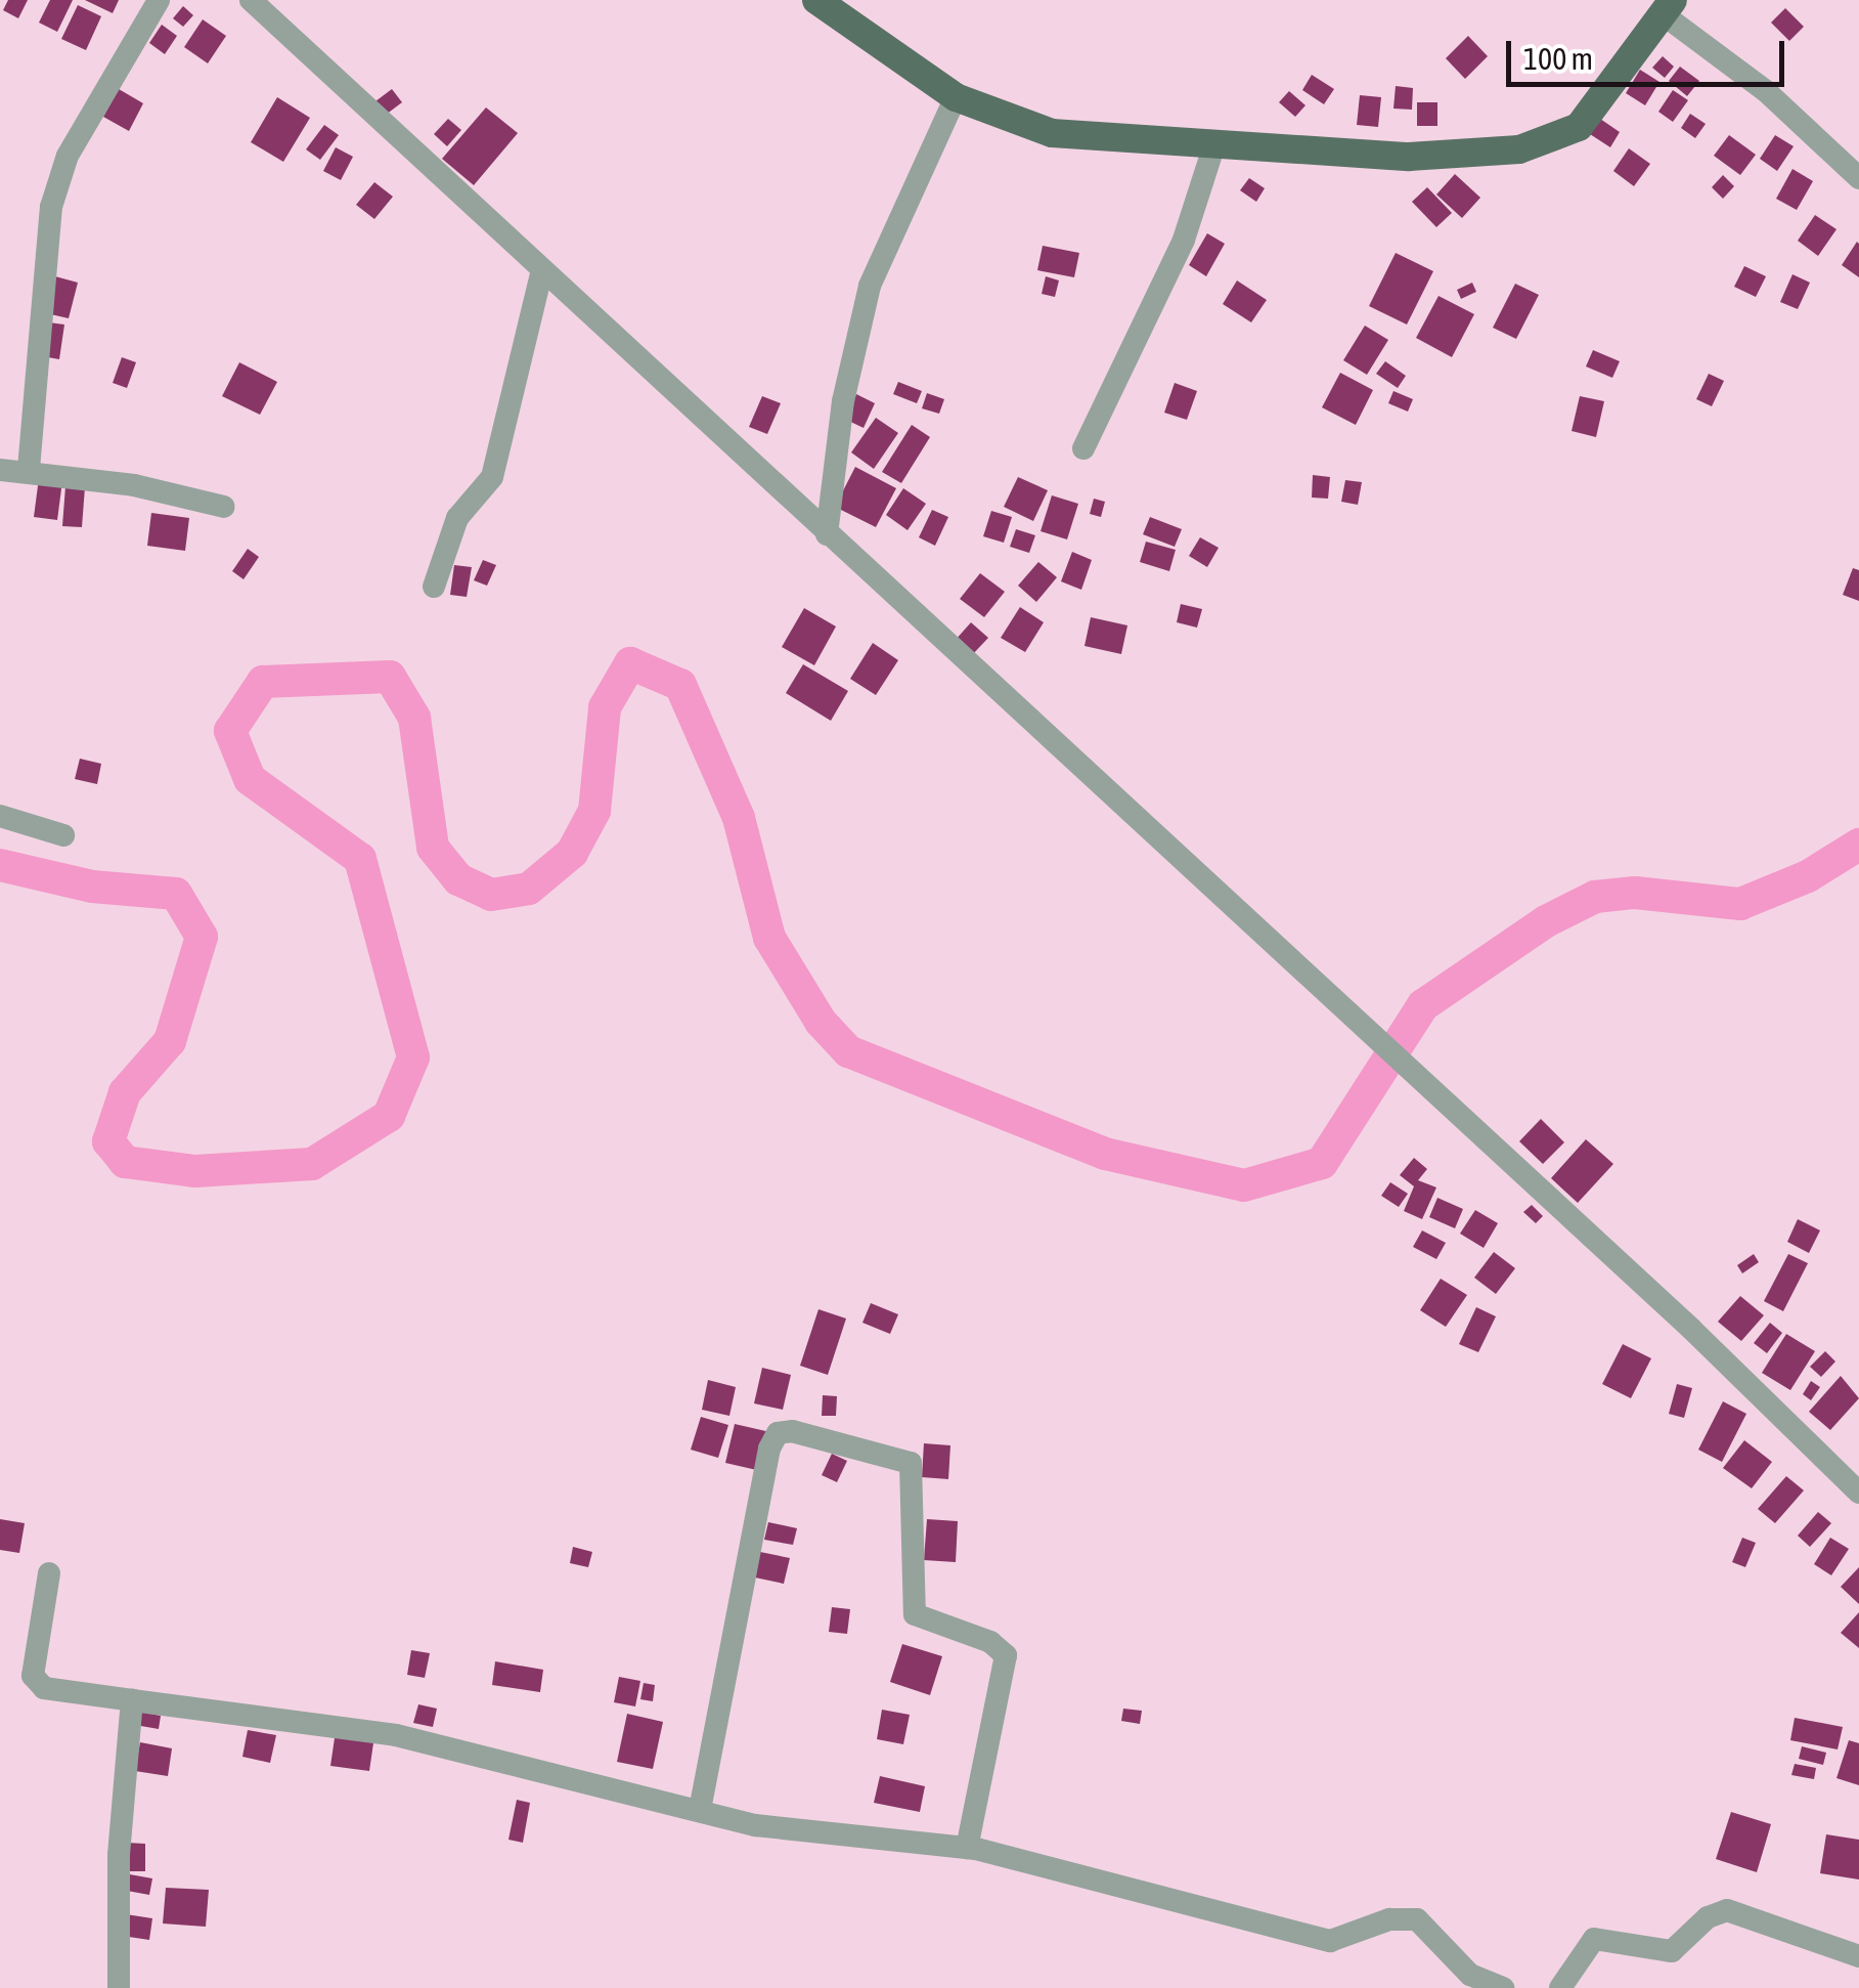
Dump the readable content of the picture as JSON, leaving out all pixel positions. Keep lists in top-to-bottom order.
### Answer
{
  "scale_bar": "100 m"
}
